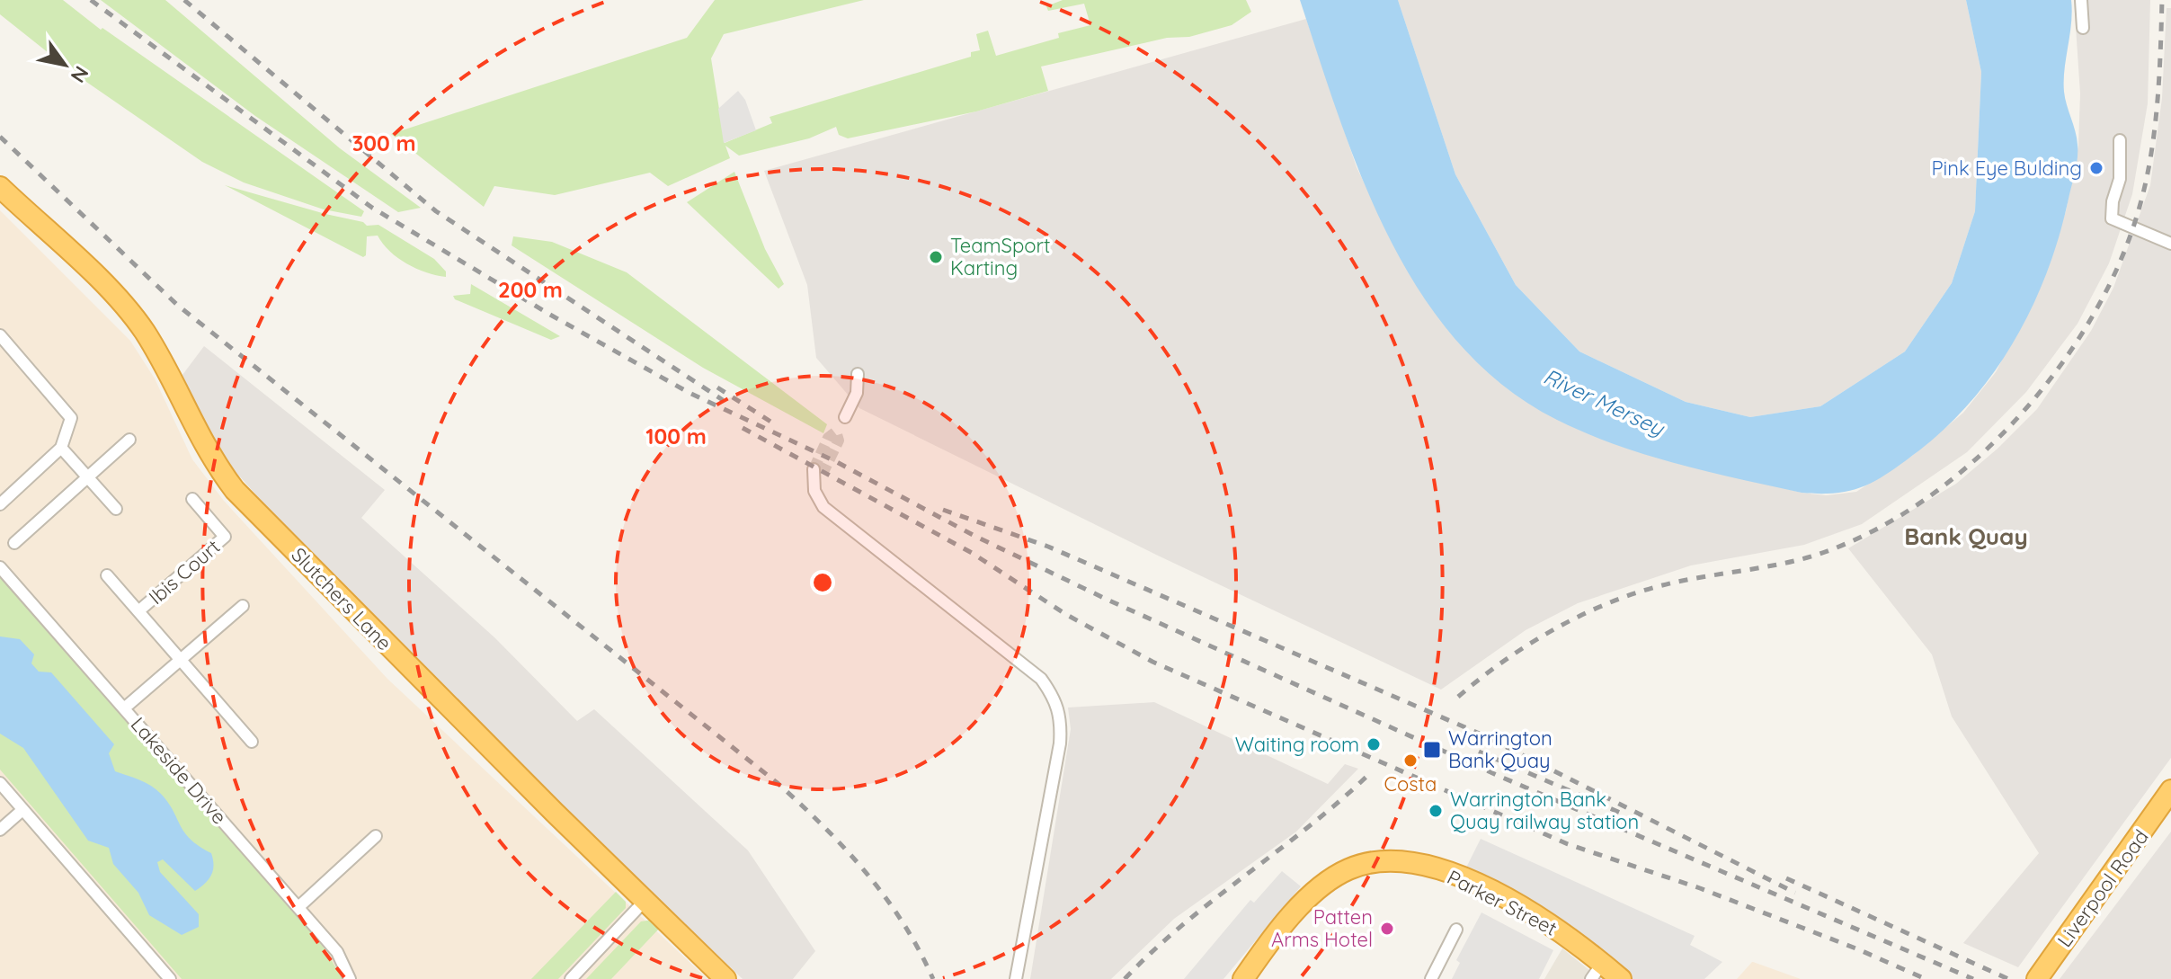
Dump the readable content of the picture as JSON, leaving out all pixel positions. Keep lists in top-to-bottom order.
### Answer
{
  "streets": {
    "highway": ["Slutchers Lane", "Liverpool Road", "Parker Street"],
    "street": ["Ibis Court", "Lakeside Drive"]
  },
  "districts": ["Bank Quay"],
  "water": ["River Mersey"],
  "places": {
    "other": [
      "Pink Eye Bulding",
      "TeamSport Karting",
      "Waiting room",
      "Costa",
      "Warrington Bank Quay railway station",
      "Patten Arms Hotel"
    ],
    "transit": ["Warrington Bank Quay"]
  },
  "north": "bottom right",
  "rings": ["300 m", "200 m", "100 m"]
}
